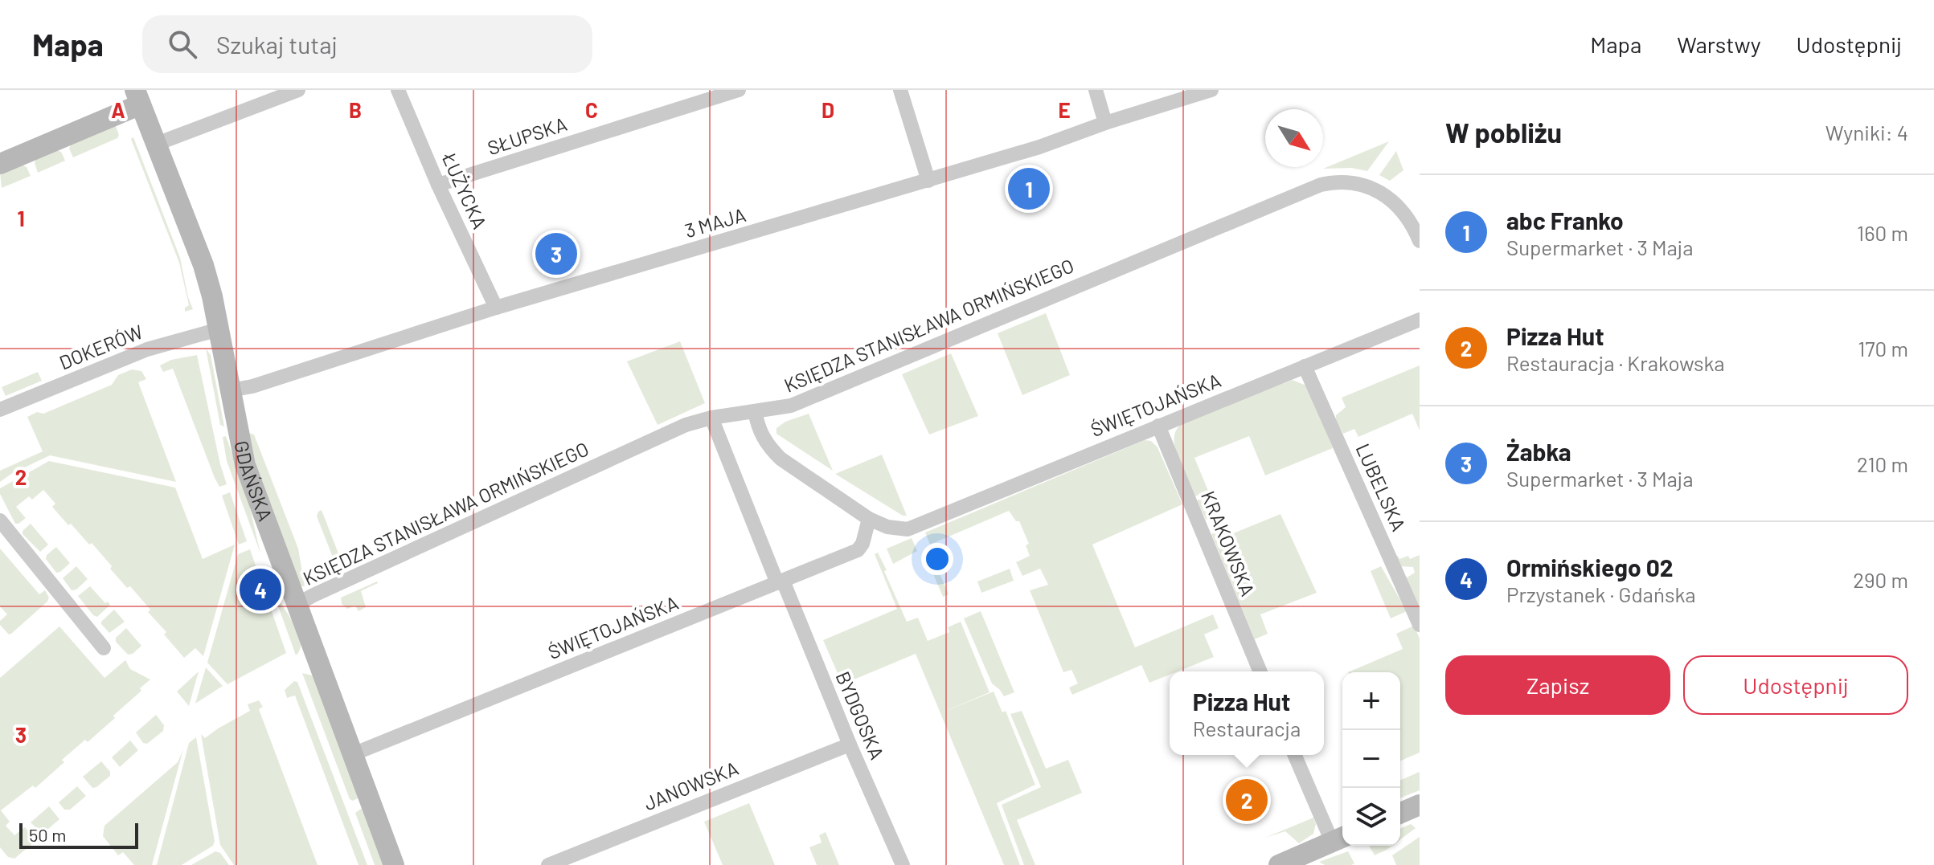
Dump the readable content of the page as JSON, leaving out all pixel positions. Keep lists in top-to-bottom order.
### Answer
{
  "streets": {
    "main road": ["GDAŃSKA"],
    "street": [
      "SŁUPSKA",
      "ŁUŻYCKA",
      "3 MAJA",
      "KSIĘDZA STANISŁAWA ORMIŃSKIEGO",
      "DOKERÓW",
      "ŚWIĘTOJAŃSKA",
      "LUBELSKA",
      "KRAKOWSKA",
      "BYDGOSKA",
      "JANOWSKA"
    ]
  },
  "crossings": [
    ["SŁUPSKA", "ŁUŻYCKA"],
    ["ŁUŻYCKA", "3 MAJA"],
    ["3 MAJA", "GDAŃSKA"],
    ["KSIĘDZA STANISŁAWA ORMIŃSKIEGO", "GDAŃSKA"],
    ["KSIĘDZA STANISŁAWA ORMIŃSKIEGO", "BYDGOSKA"],
    ["DOKERÓW", "GDAŃSKA"],
    ["ŚWIĘTOJAŃSKA", "GDAŃSKA"],
    ["ŚWIĘTOJAŃSKA", "LUBELSKA"],
    ["ŚWIĘTOJAŃSKA", "KRAKOWSKA"],
    ["ŚWIĘTOJAŃSKA", "BYDGOSKA"],
    ["BYDGOSKA", "JANOWSKA"]
  ],
  "scale_bar": "50 m",
  "north": "bottom right",
  "page": {
    "header": "Mapa",
    "search": "Szukaj tutaj",
    "nav": ["Mapa", "Warstwy", "Udostępnij"],
    "heading": ["W pobliżu", "Wyniki: 4"],
    "pins": [
      "1",
      "3",
      "4",
      "2"
    ],
    "list": [
      {
        "mark": "1",
        "name": "abc Franko",
        "note": "Supermarket · 3 Maja",
        "value": "160 m"
      },
      {
        "mark": "2",
        "name": "Pizza Hut",
        "note": "Restauracja · Krakowska",
        "value": "170 m"
      },
      {
        "mark": "3",
        "name": "Żabka",
        "note": "Supermarket · 3 Maja",
        "value": "210 m"
      },
      {
        "mark": "4",
        "name": "Ormińskiego 02",
        "note": "Przystanek · Gdańska",
        "value": "290 m"
      }
    ],
    "buttons": ["Zapisz", "Udostępnij"],
    "popup": ["Pizza Hut", "Restauracja"],
    "map_buttons": ["+", "−"],
    "scale": "50 m"
  },
  "grid": {
    "columns": [
      "A",
      "B",
      "C",
      "D",
      "E"
    ],
    "rows": ["1", "2", "3"]
  }
}
